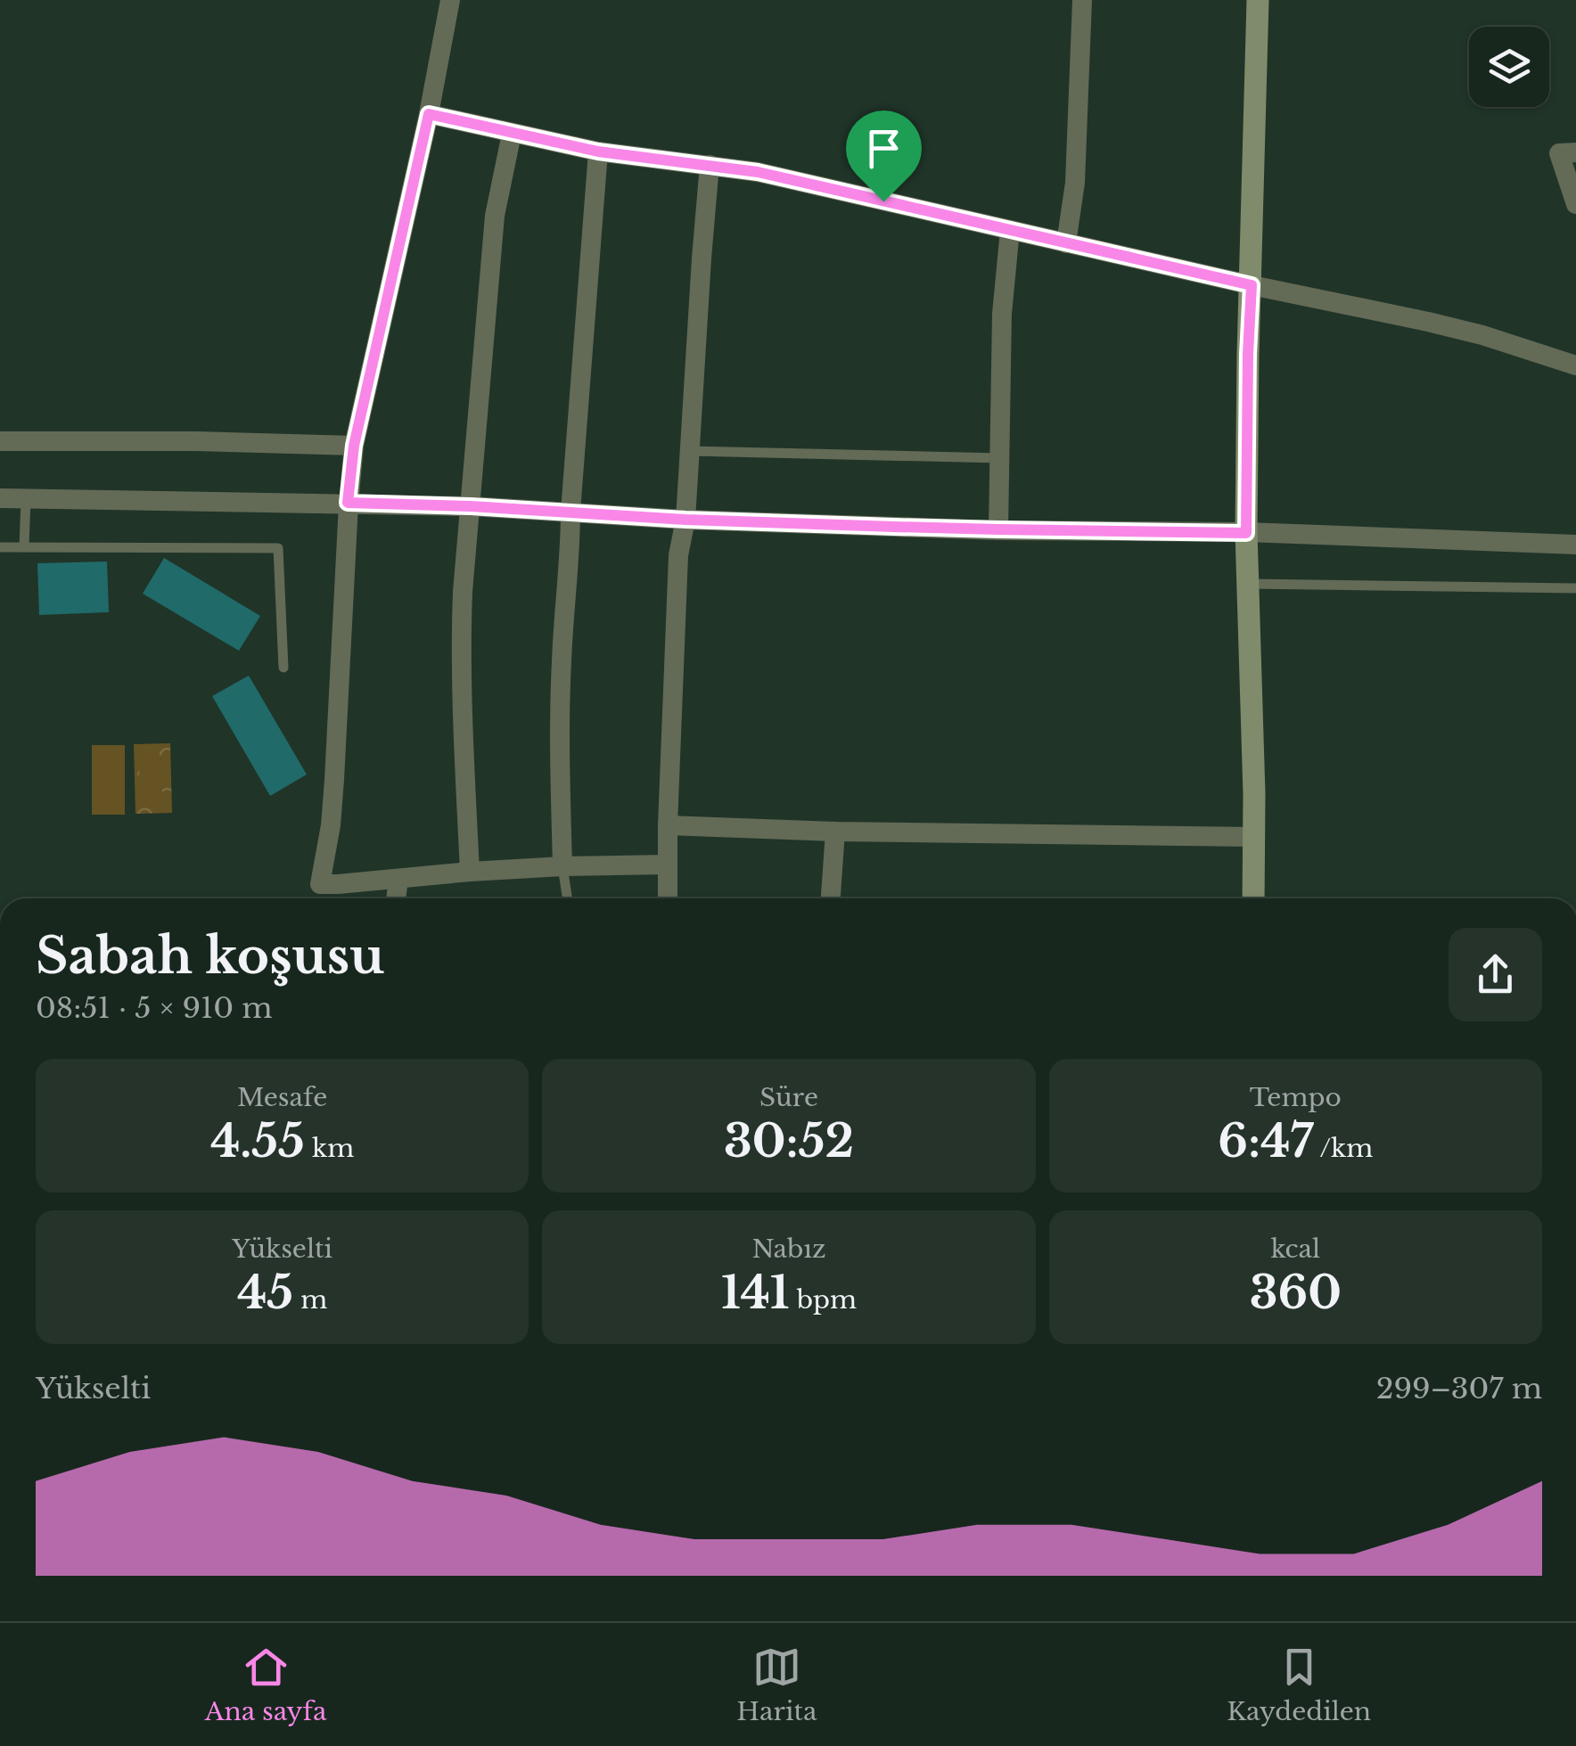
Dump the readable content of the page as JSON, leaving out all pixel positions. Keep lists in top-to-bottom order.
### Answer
{
  "page": {
    "heading": ["Sabah koşusu", "08:51 · 5 × 910 m"],
    "stats": [
      ["Mesafe", "4.55 km"],
      ["Süre", "30:52"],
      ["Tempo", "6:47 /km"],
      ["Yükselti", "45 m"],
      ["Nabız", "141 bpm"],
      ["kcal", "360"]
    ],
    "chart": ["Yükselti", "299–307 m"],
    "tabs": ["Ana sayfa", "Harita", "Kaydedilen"]
  }
}
